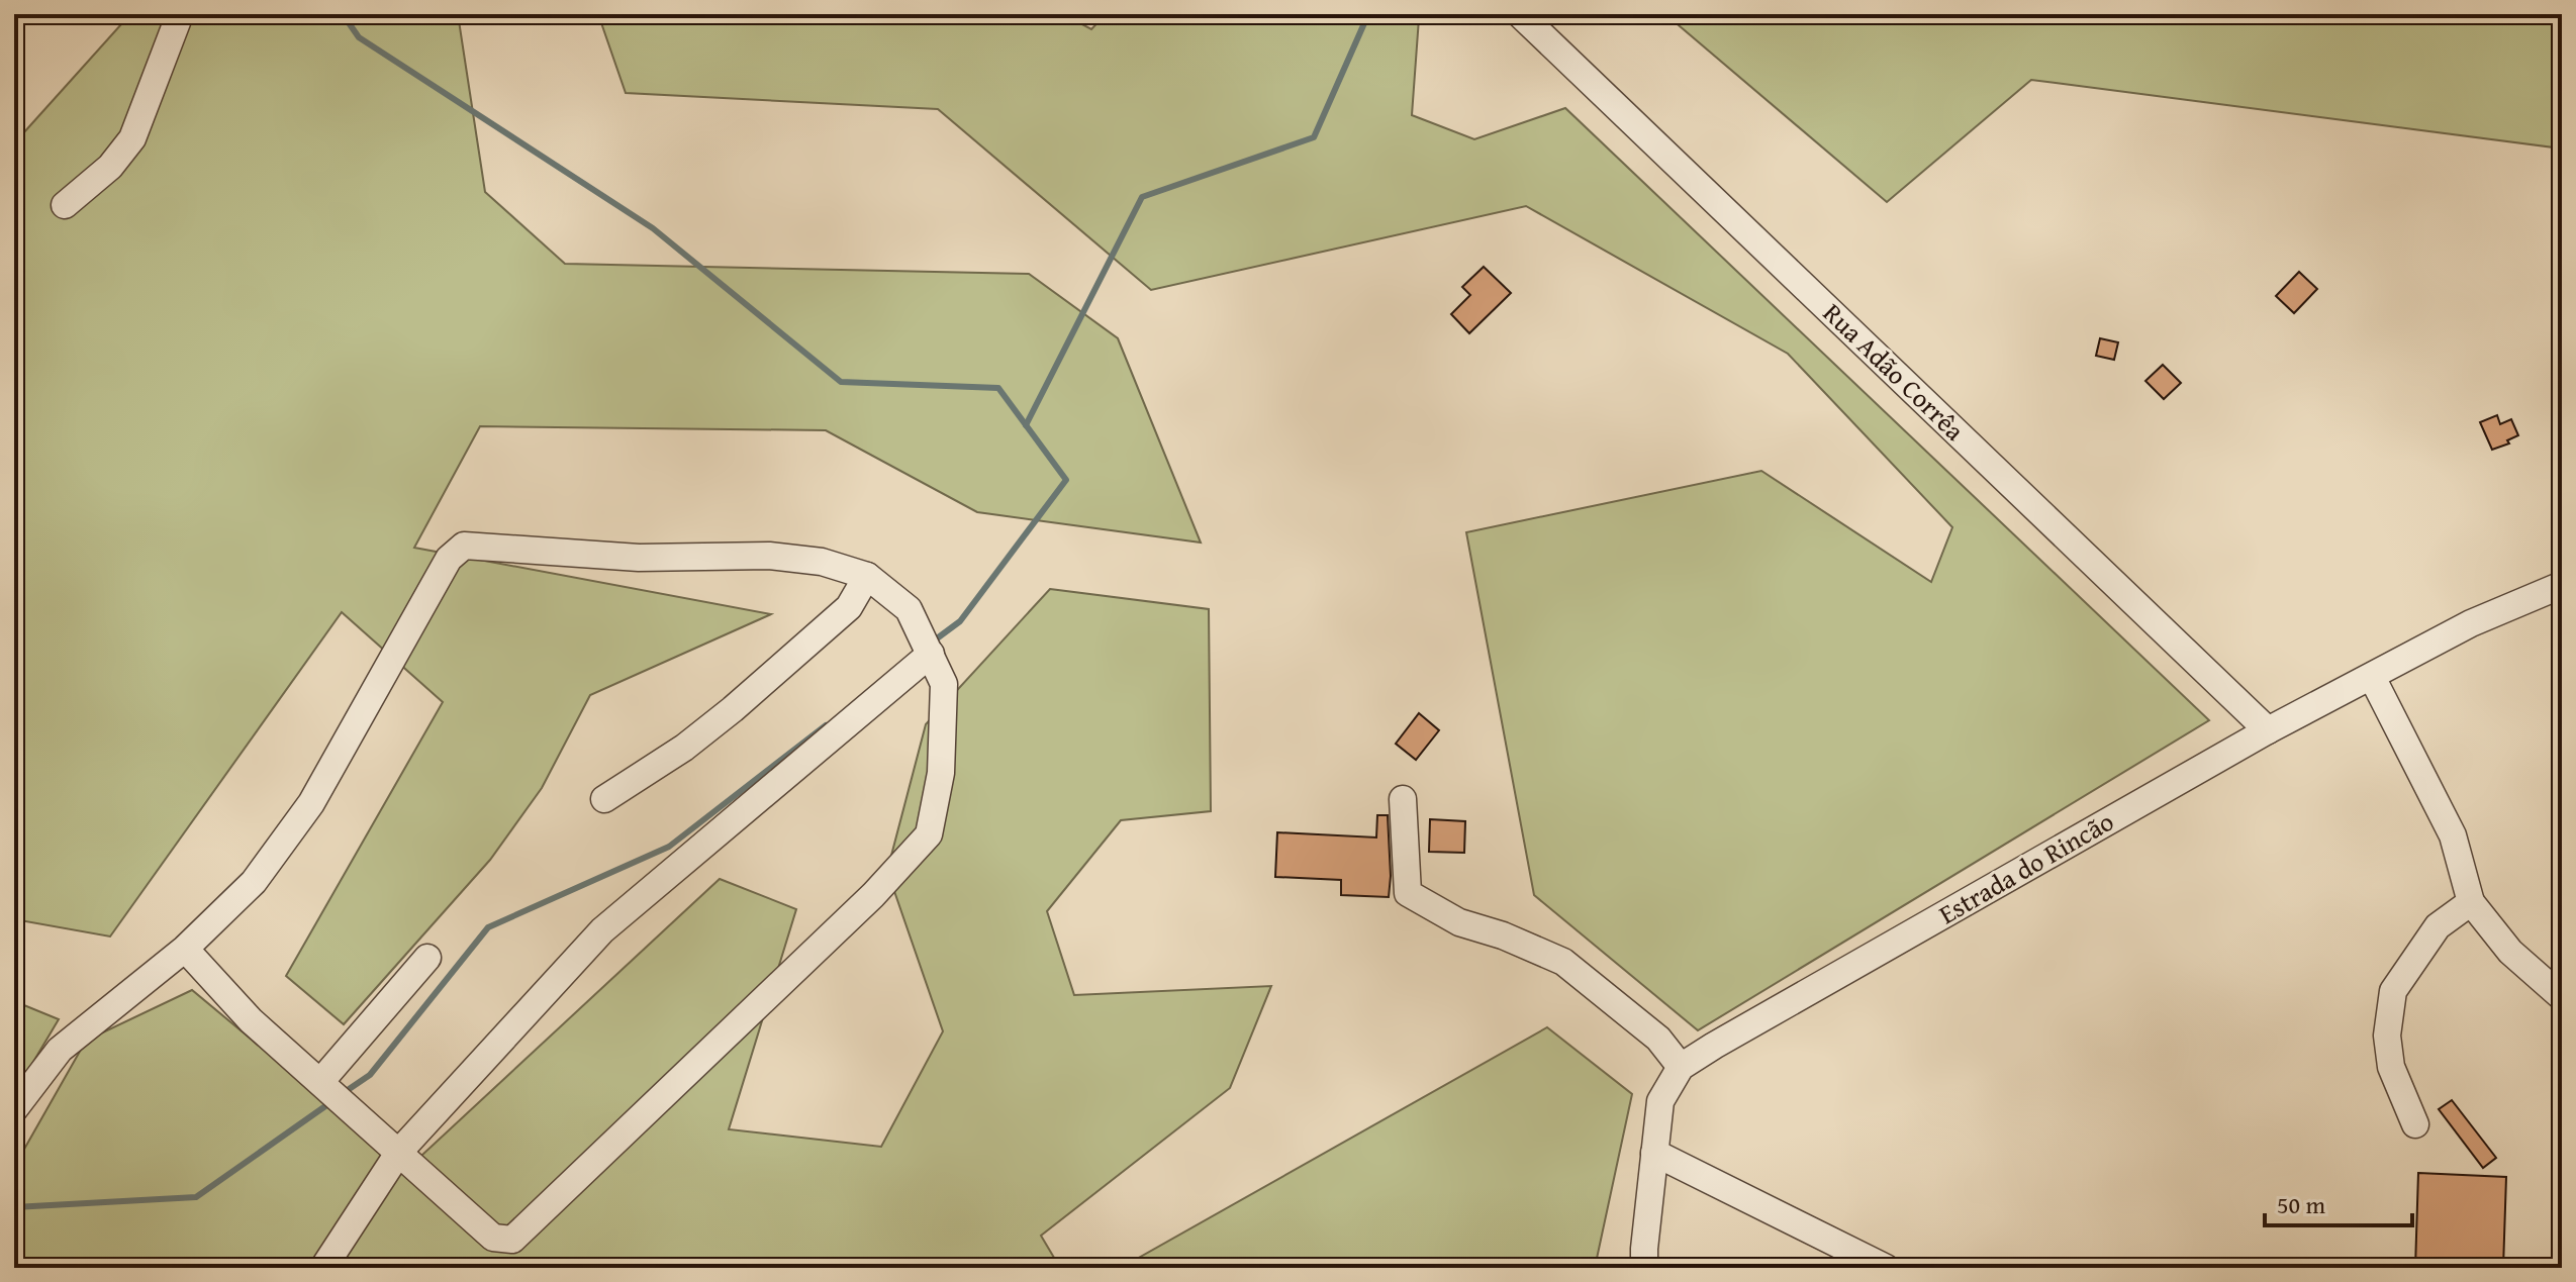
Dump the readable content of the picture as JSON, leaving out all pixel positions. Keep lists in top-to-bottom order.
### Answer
{
  "streets": {
    "street": ["Rua Adão Corrêa", "Estrada do Rincão"]
  },
  "crossings": [
    ["Rua Adão Corrêa", "Estrada do Rincão"]
  ],
  "scale_bar": "50 m"
}
